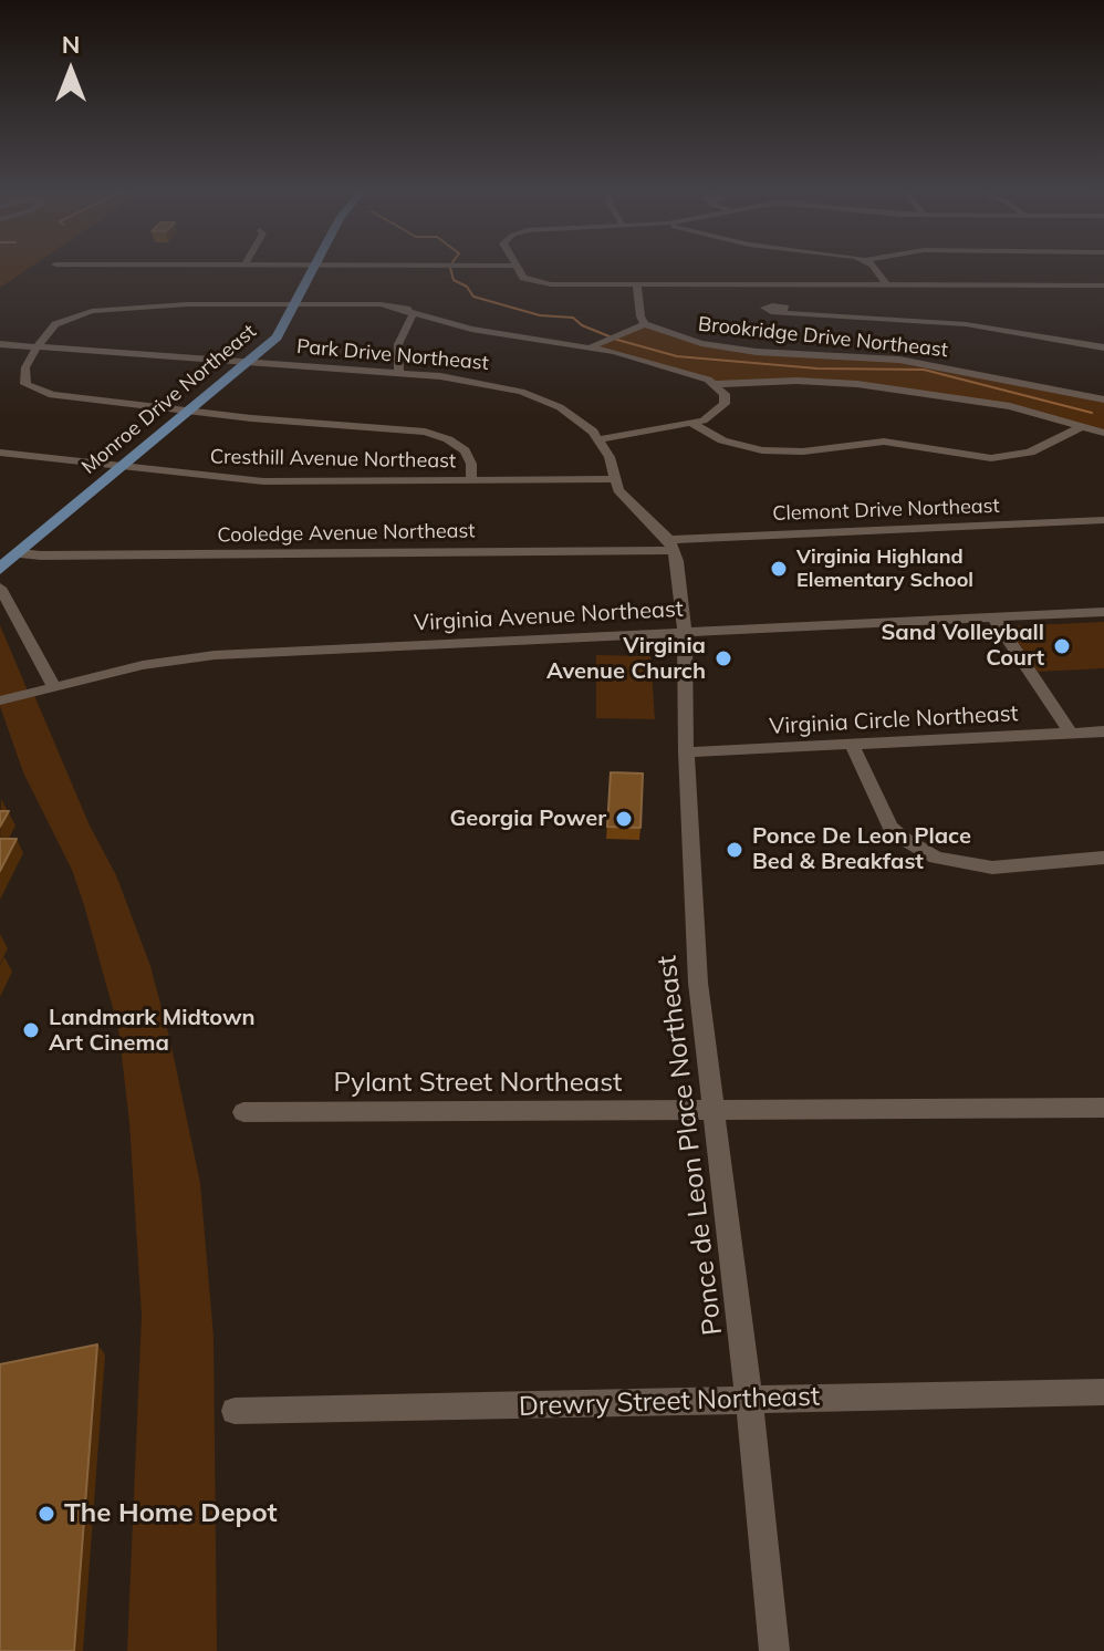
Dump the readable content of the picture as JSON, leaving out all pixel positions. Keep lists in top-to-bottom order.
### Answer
{
  "streets": {
    "main road": ["Monroe Drive Northeast"],
    "street": [
      "Brookridge Drive Northeast",
      "Park Drive Northeast",
      "Cresthill Avenue Northeast",
      "Clemont Drive Northeast",
      "Cooledge Avenue Northeast",
      "Virginia Avenue Northeast",
      "Virginia Circle Northeast",
      "Pylant Street Northeast",
      "Ponce de Leon Place Northeast",
      "Drewry Street Northeast"
    ]
  },
  "crossings": [
    ["Brookridge Drive Northeast", "Park Drive Northeast"],
    ["Brookridge Drive Northeast", "Monroe Drive Northeast"],
    ["Park Drive Northeast", "Monroe Drive Northeast"],
    ["Monroe Drive Northeast", "Cresthill Avenue Northeast"],
    ["Monroe Drive Northeast", "Cooledge Avenue Northeast"],
    ["Clemont Drive Northeast", "Cooledge Avenue Northeast"],
    ["Virginia Avenue Northeast", "Ponce de Leon Place Northeast"],
    ["Virginia Circle Northeast", "Ponce de Leon Place Northeast"],
    ["Pylant Street Northeast", "Ponce de Leon Place Northeast"],
    ["Ponce de Leon Place Northeast", "Drewry Street Northeast"]
  ],
  "places": [
    "Virginia Highland Elementary School",
    "Sand Volleyball Court",
    "Virginia Avenue Church",
    "Georgia Power",
    "Ponce De Leon Place Bed & Breakfast",
    "Landmark Midtown Art Cinema",
    "The Home Depot"
  ],
  "north": "top"
}
